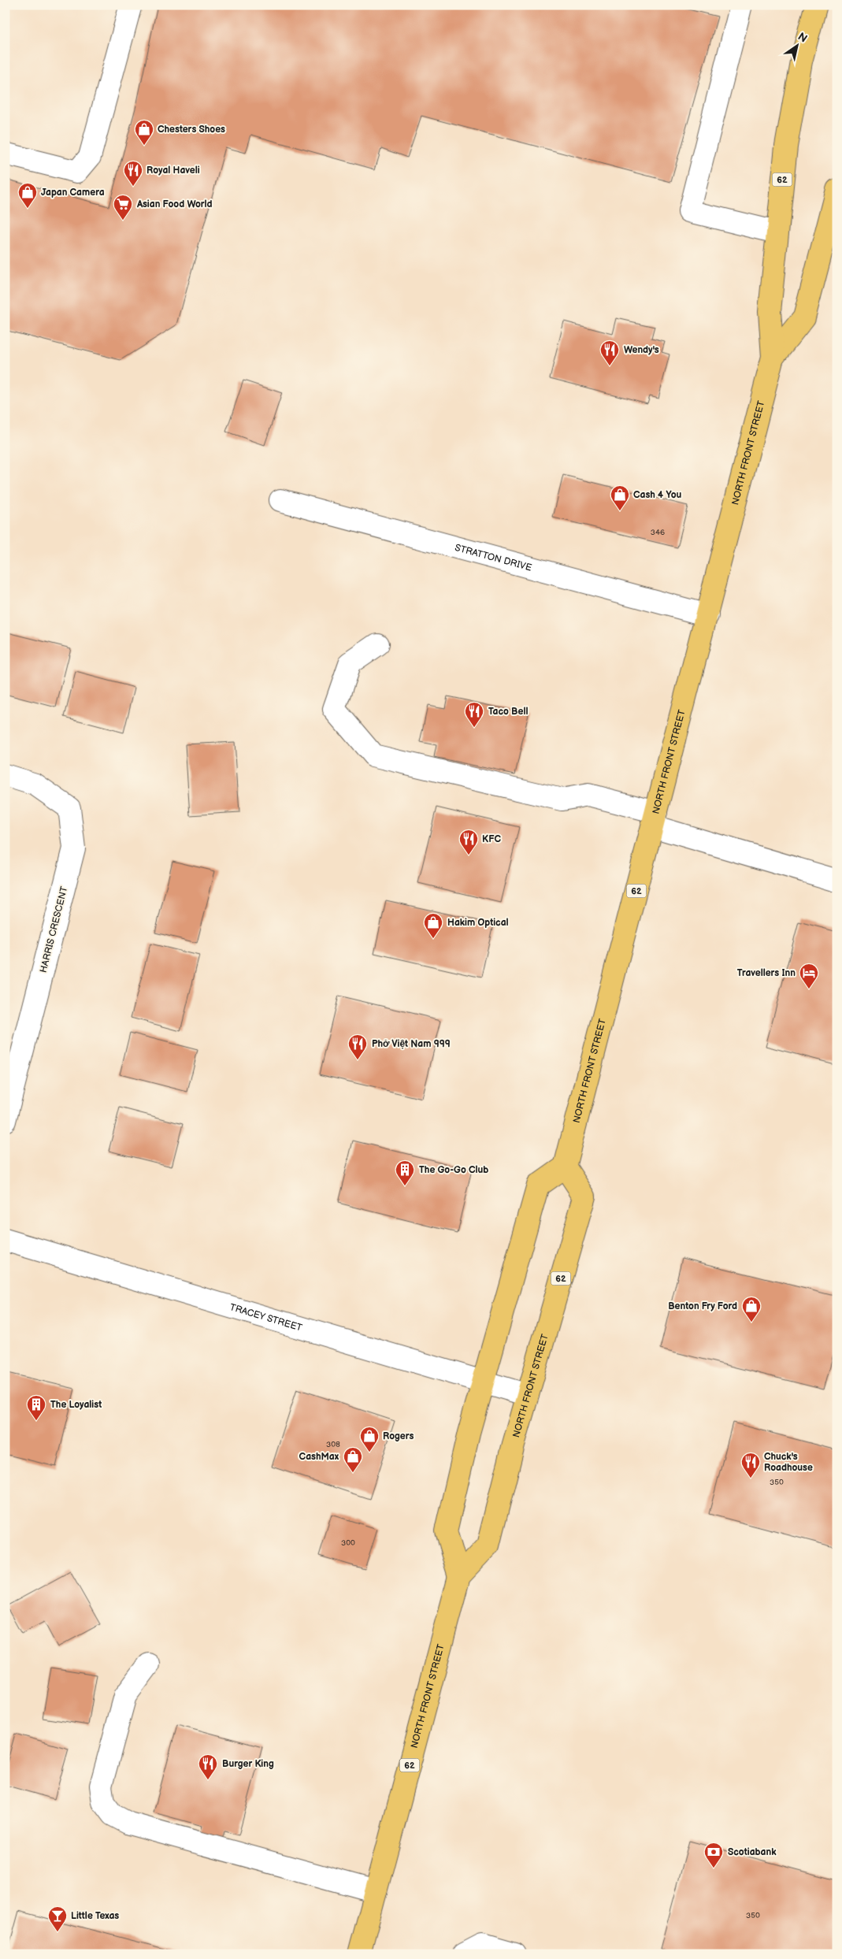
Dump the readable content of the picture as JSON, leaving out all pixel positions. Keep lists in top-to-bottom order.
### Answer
{
  "streets": {
    "main road": ["62", "NORTH FRONT STREET"],
    "street": ["STRATTON DRIVE", "HARRIS CRESCENT", "TRACEY STREET"]
  },
  "crossings": [
    ["NORTH FRONT STREET", "STRATTON DRIVE"],
    ["NORTH FRONT STREET", "TRACEY STREET"]
  ],
  "places": {
    "shop": [
      "Chesters Shoes",
      "Japan Camera",
      "Cash 4 You",
      "Hakim Optical",
      "Benton Fry Ford",
      "Rogers",
      "CashMax"
    ],
    "restaurant": [
      "Royal Haveli",
      "Wendy's",
      "Taco Bell",
      "KFC",
      "Phở Việt Nam 999",
      "Chuck's Roadhouse",
      "Burger King"
    ],
    "supermarket": ["Asian Food World"],
    "hotel": ["Travellers Inn"],
    "building": ["The Go-Go Club", "The Loyalist"],
    "bank": ["Scotiabank"],
    "bar": ["Little Texas"]
  },
  "house_numbers": [
    "346",
    "308",
    "350",
    "300",
    "350"
  ],
  "north": "top right"
}
